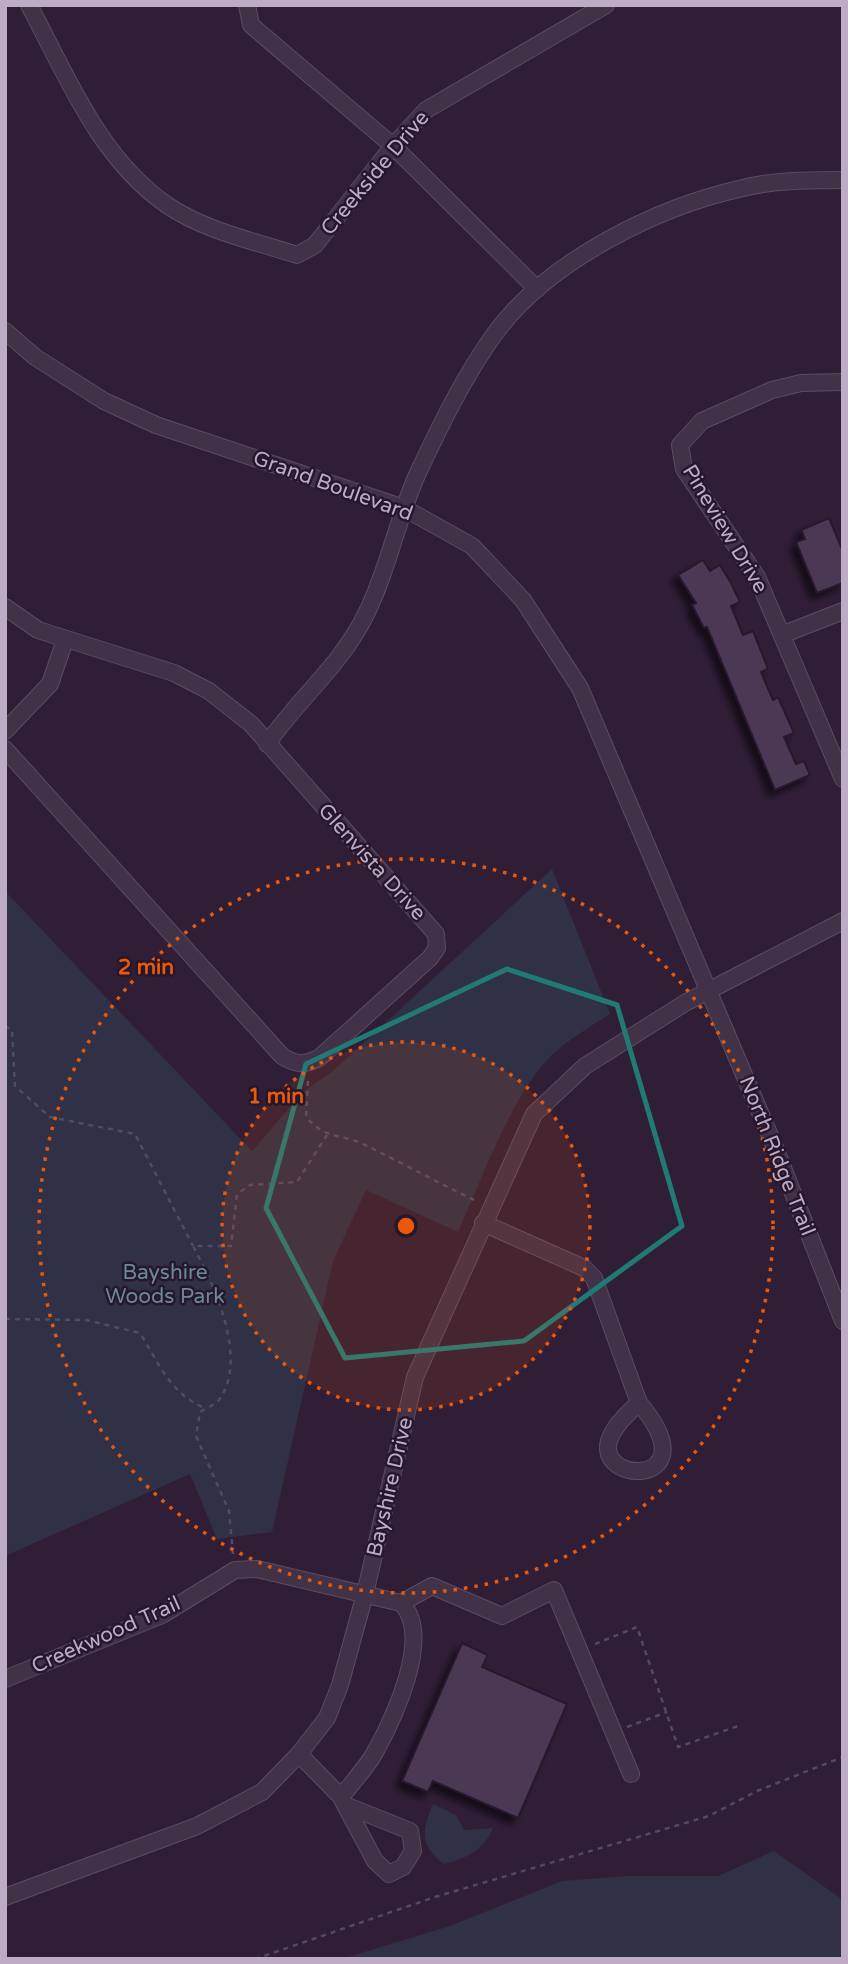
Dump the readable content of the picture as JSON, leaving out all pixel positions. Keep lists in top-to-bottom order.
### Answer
{
  "streets": {
    "street": [
      "Creekside Drive",
      "Grand Boulevard",
      "Pineview Drive",
      "Glenvista Drive",
      "North Ridge Trail",
      "Bayshire Drive",
      "Creekwood Trail"
    ]
  },
  "crossings": [
    ["Grand Boulevard", "North Ridge Trail"],
    ["Grand Boulevard", "Bayshire Drive"],
    ["North Ridge Trail", "Bayshire Drive"],
    ["Bayshire Drive", "Creekwood Trail"]
  ],
  "parks": ["Bayshire Woods Park"],
  "rings": ["2 min", "1 min"]
}
